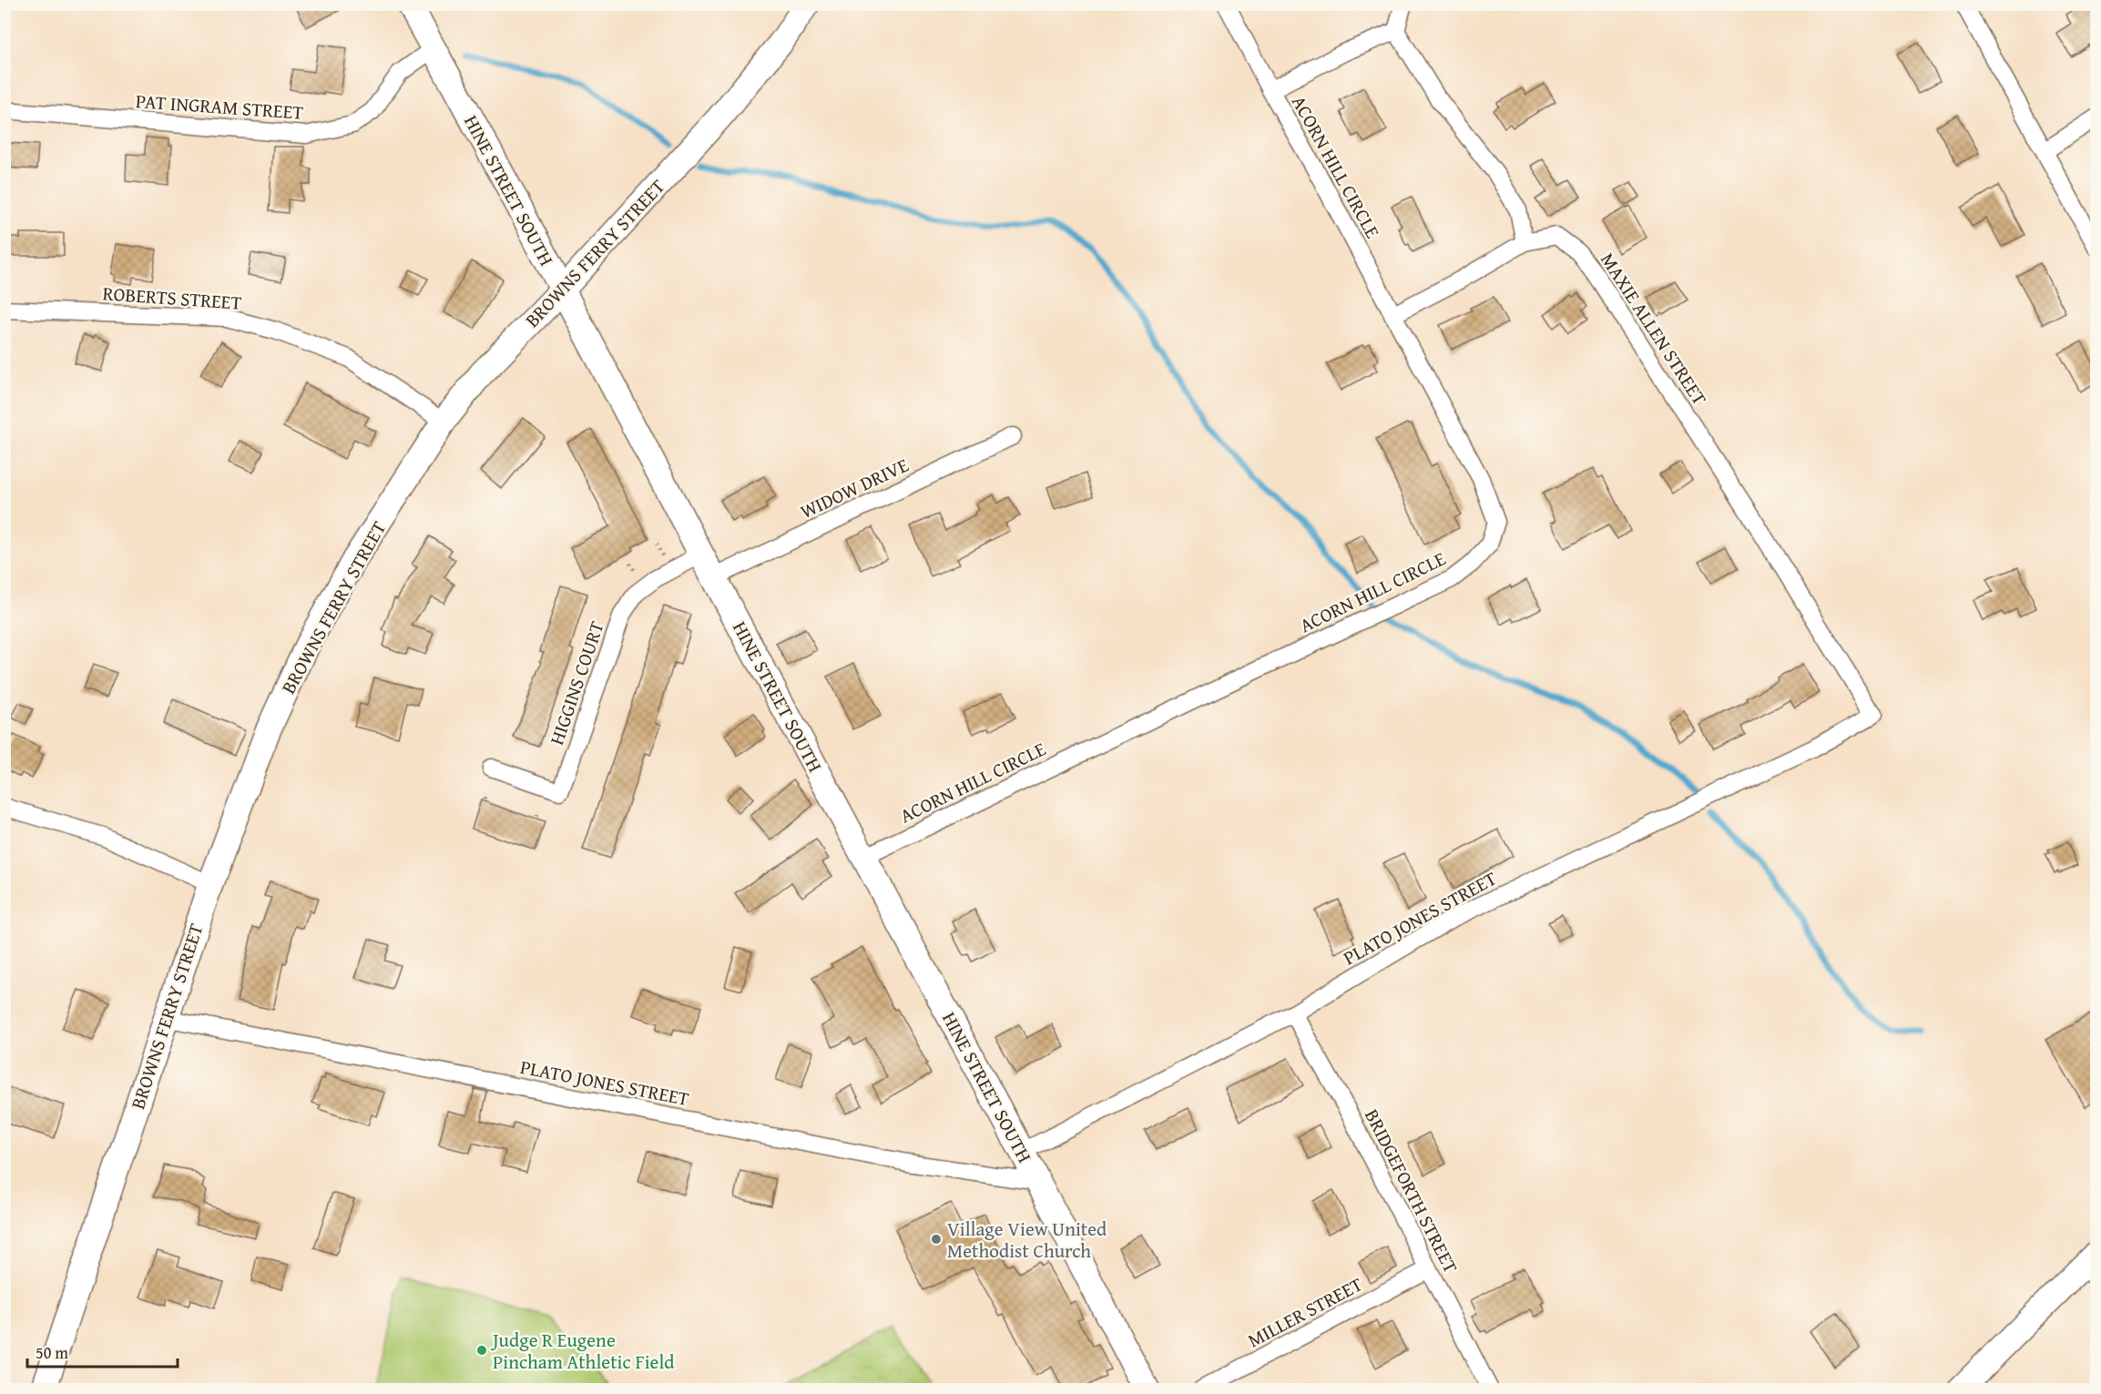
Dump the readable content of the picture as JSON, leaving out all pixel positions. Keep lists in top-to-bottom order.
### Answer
{
  "streets": {
    "street": [
      "PAT INGRAM STREET",
      "ACORN HILL CIRCLE",
      "HINE STREET SOUTH",
      "BROWNS FERRY STREET",
      "ROBERTS STREET",
      "MAXIE ALLEN STREET",
      "WIDOW DRIVE",
      "HIGGINS COURT",
      "PLATO JONES STREET",
      "BRIDGEFORTH STREET",
      "MILLER STREET"
    ]
  },
  "crossings": [
    ["PAT INGRAM STREET", "HINE STREET SOUTH"],
    ["ACORN HILL CIRCLE", "HINE STREET SOUTH"],
    ["HINE STREET SOUTH", "BROWNS FERRY STREET"],
    ["HINE STREET SOUTH", "WIDOW DRIVE"],
    ["HINE STREET SOUTH", "HIGGINS COURT"],
    ["HINE STREET SOUTH", "PLATO JONES STREET"],
    ["BROWNS FERRY STREET", "ROBERTS STREET"],
    ["BROWNS FERRY STREET", "PLATO JONES STREET"],
    ["MAXIE ALLEN STREET", "PLATO JONES STREET"],
    ["PLATO JONES STREET", "BRIDGEFORTH STREET"],
    ["BRIDGEFORTH STREET", "MILLER STREET"]
  ],
  "places": ["Village View United Methodist Church", "Judge R Eugene Pincham Athletic Field"],
  "scale_bar": "50 m"
}
